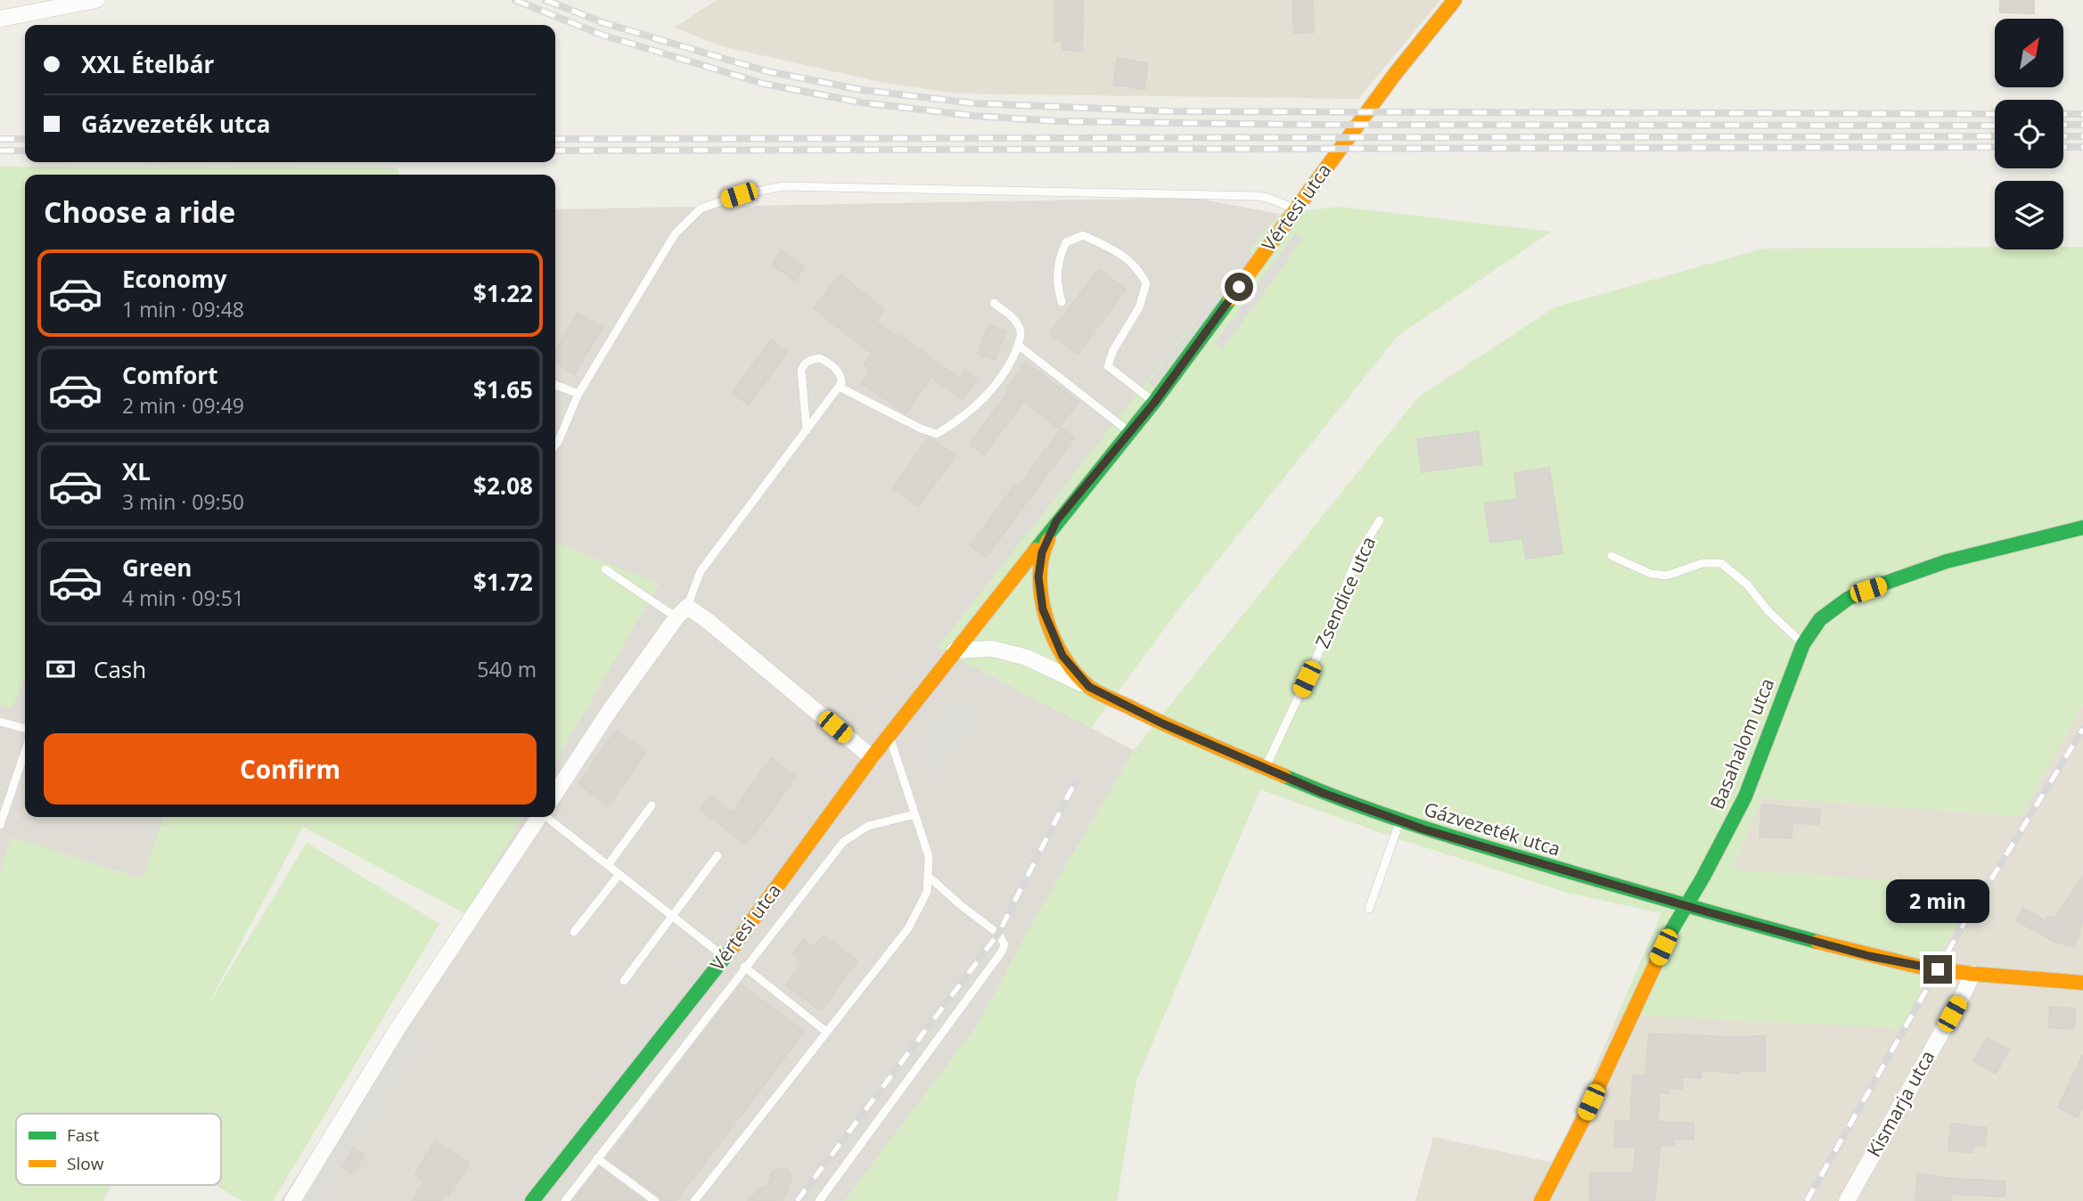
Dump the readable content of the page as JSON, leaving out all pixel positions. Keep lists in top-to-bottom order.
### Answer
{
  "streets": {
    "street": [
      "Vértesi utca",
      "Basahalom utca",
      "Gázvezeték utca",
      "Kismarja utca"
    ],
    "lane": ["Zsendice utca"]
  },
  "crossings": [
    ["Vértesi utca", "Gázvezeték utca"],
    ["Zsendice utca", "Gázvezeték utca"],
    ["Basahalom utca", "Gázvezeték utca"],
    ["Gázvezeték utca", "Kismarja utca"]
  ],
  "legend": ["Fast", "Slow"],
  "north": "top right",
  "page": {
    "banner": ["XXL Ételbár", "Gázvezeték utca"],
    "heading": "Choose a ride",
    "list": [
      {
        "name": "Economy",
        "note": "1 min · 09:48",
        "value": "$1.22"
      },
      {
        "name": "Comfort",
        "note": "2 min · 09:49",
        "value": "$1.65"
      },
      {
        "name": "XL",
        "note": "3 min · 09:50",
        "value": "$2.08"
      },
      {
        "name": "Green",
        "note": "4 min · 09:51",
        "value": "$1.72"
      }
    ],
    "pay": ["Cash", "540 m"],
    "buttons": "Confirm",
    "bubble": "2 min"
  }
}
